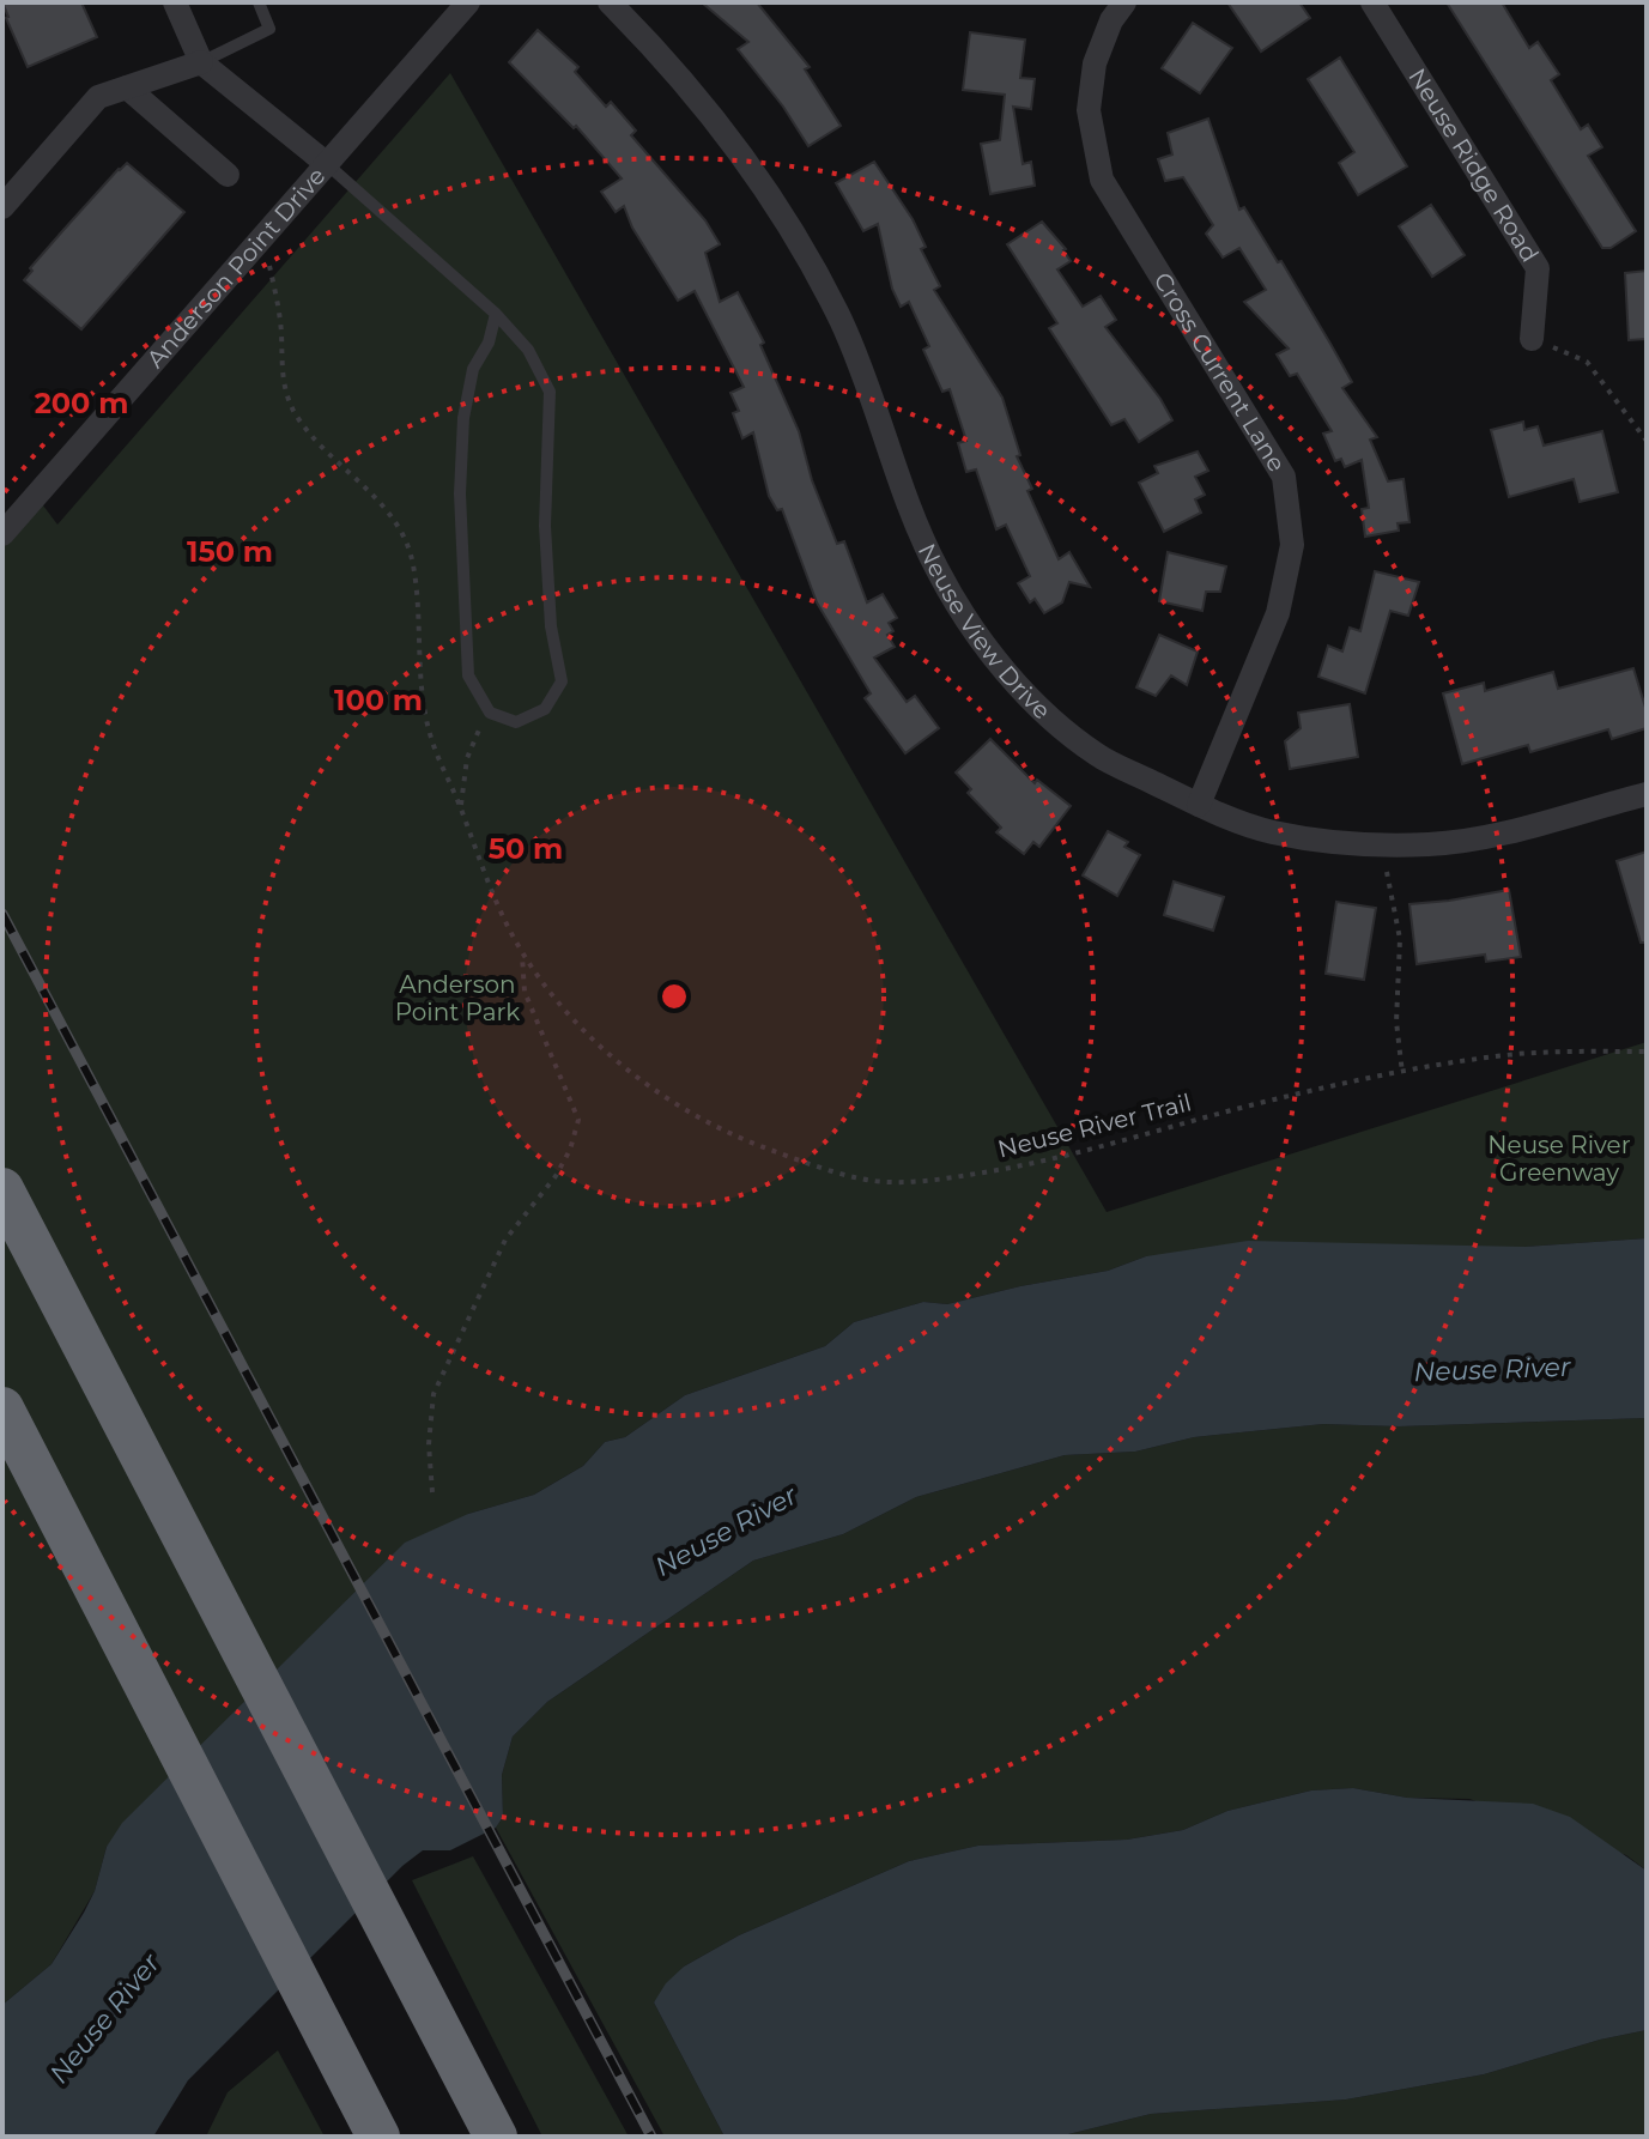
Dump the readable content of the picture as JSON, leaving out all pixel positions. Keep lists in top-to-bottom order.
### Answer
{
  "streets": {
    "street": [
      "Neuse Ridge Road",
      "Anderson Point Drive",
      "Cross Current Lane",
      "Neuse View Drive"
    ],
    "path": ["Neuse River Trail"]
  },
  "crossings": [
    ["Cross Current Lane", "Neuse View Drive"]
  ],
  "water": ["Neuse River"],
  "parks": ["Anderson Point Park", "Neuse River Greenway"],
  "rings": [
    "200 m",
    "150 m",
    "100 m",
    "50 m"
  ]
}
